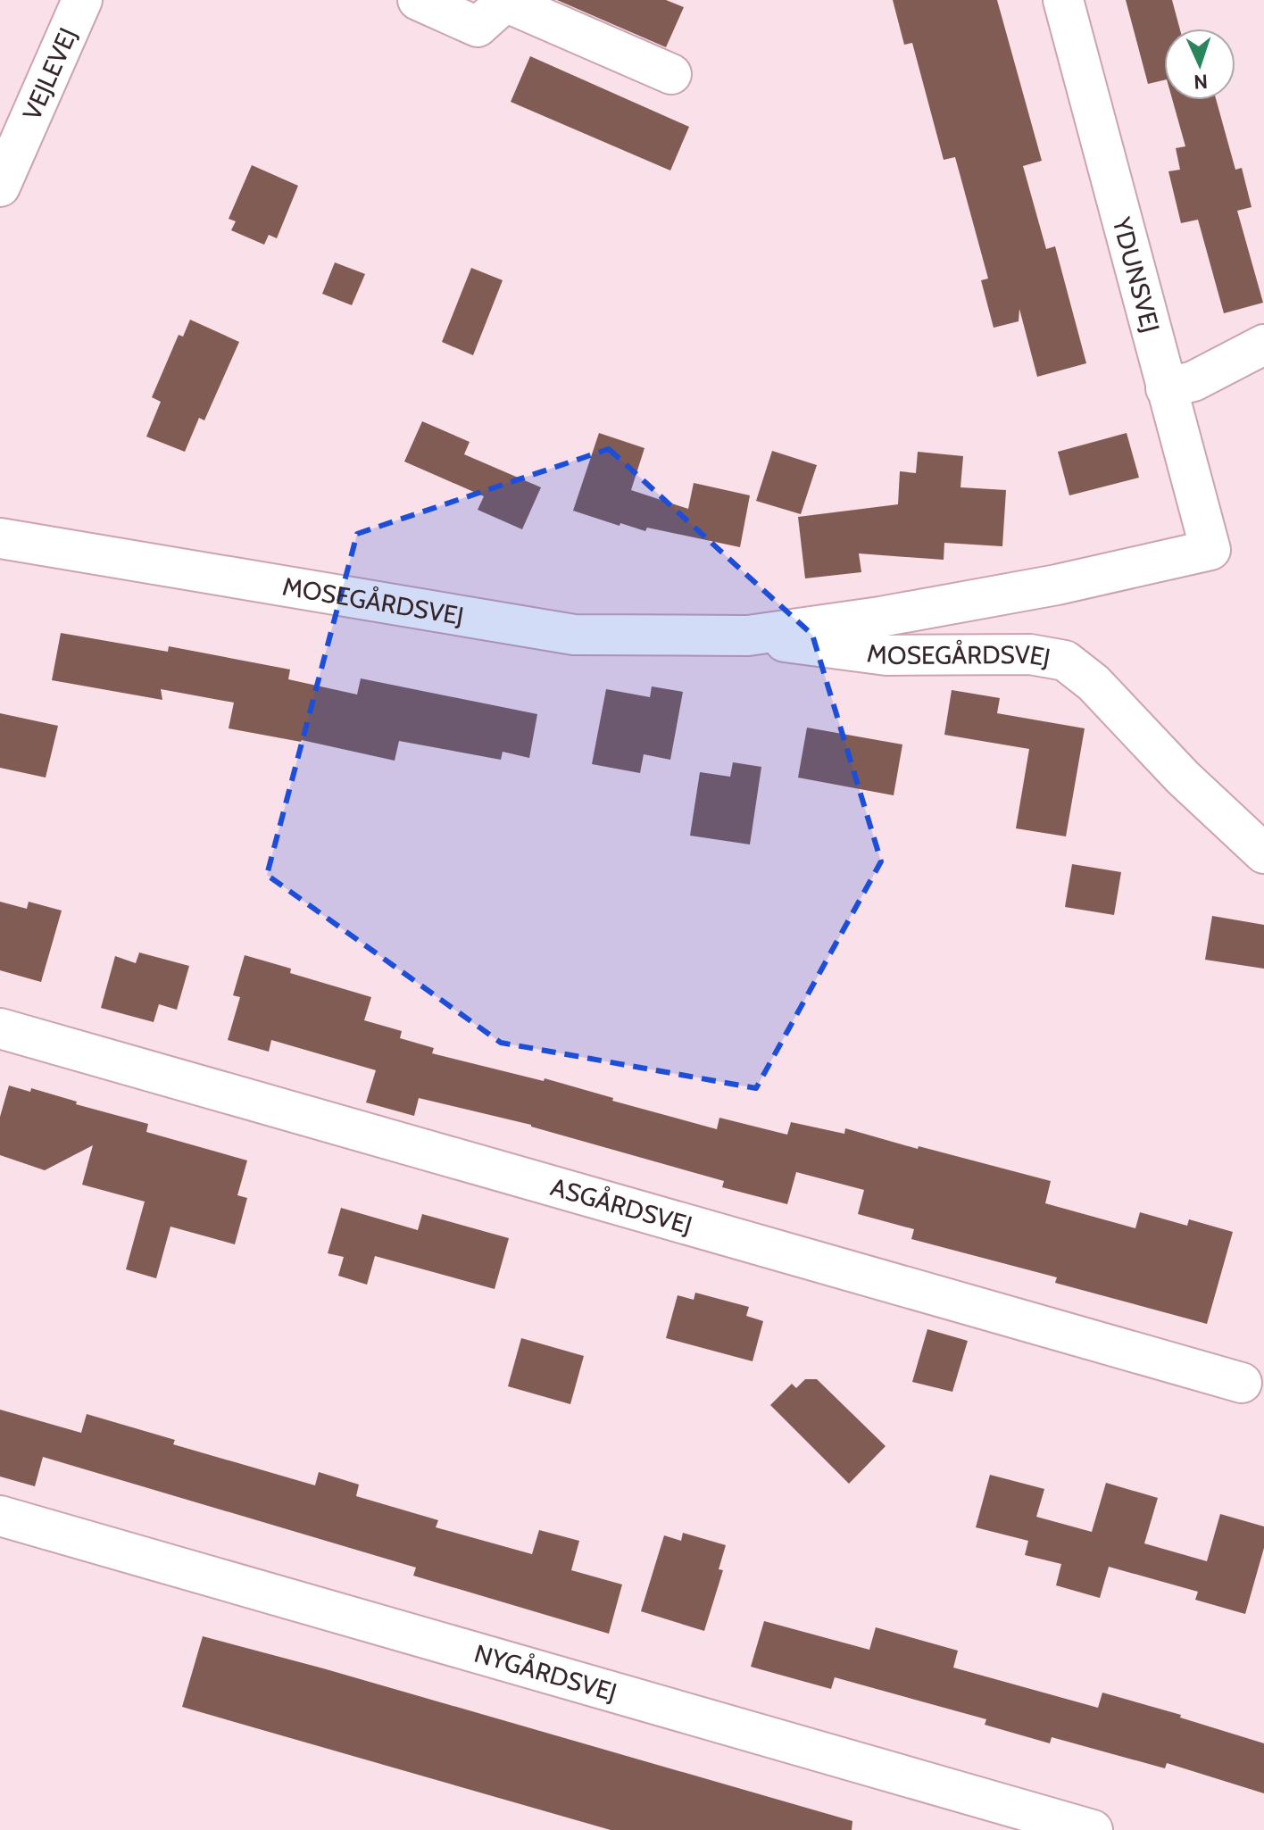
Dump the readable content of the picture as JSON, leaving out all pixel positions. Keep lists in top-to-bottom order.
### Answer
{
  "streets": {
    "street": [
      "VEJLEVEJ",
      "YDUNSVEJ",
      "MOSEGÅRDSVEJ",
      "ASGÅRDSVEJ",
      "NYGÅRDSVEJ"
    ]
  },
  "crossings": [
    ["YDUNSVEJ", "MOSEGÅRDSVEJ"]
  ],
  "north": "bottom"
}
